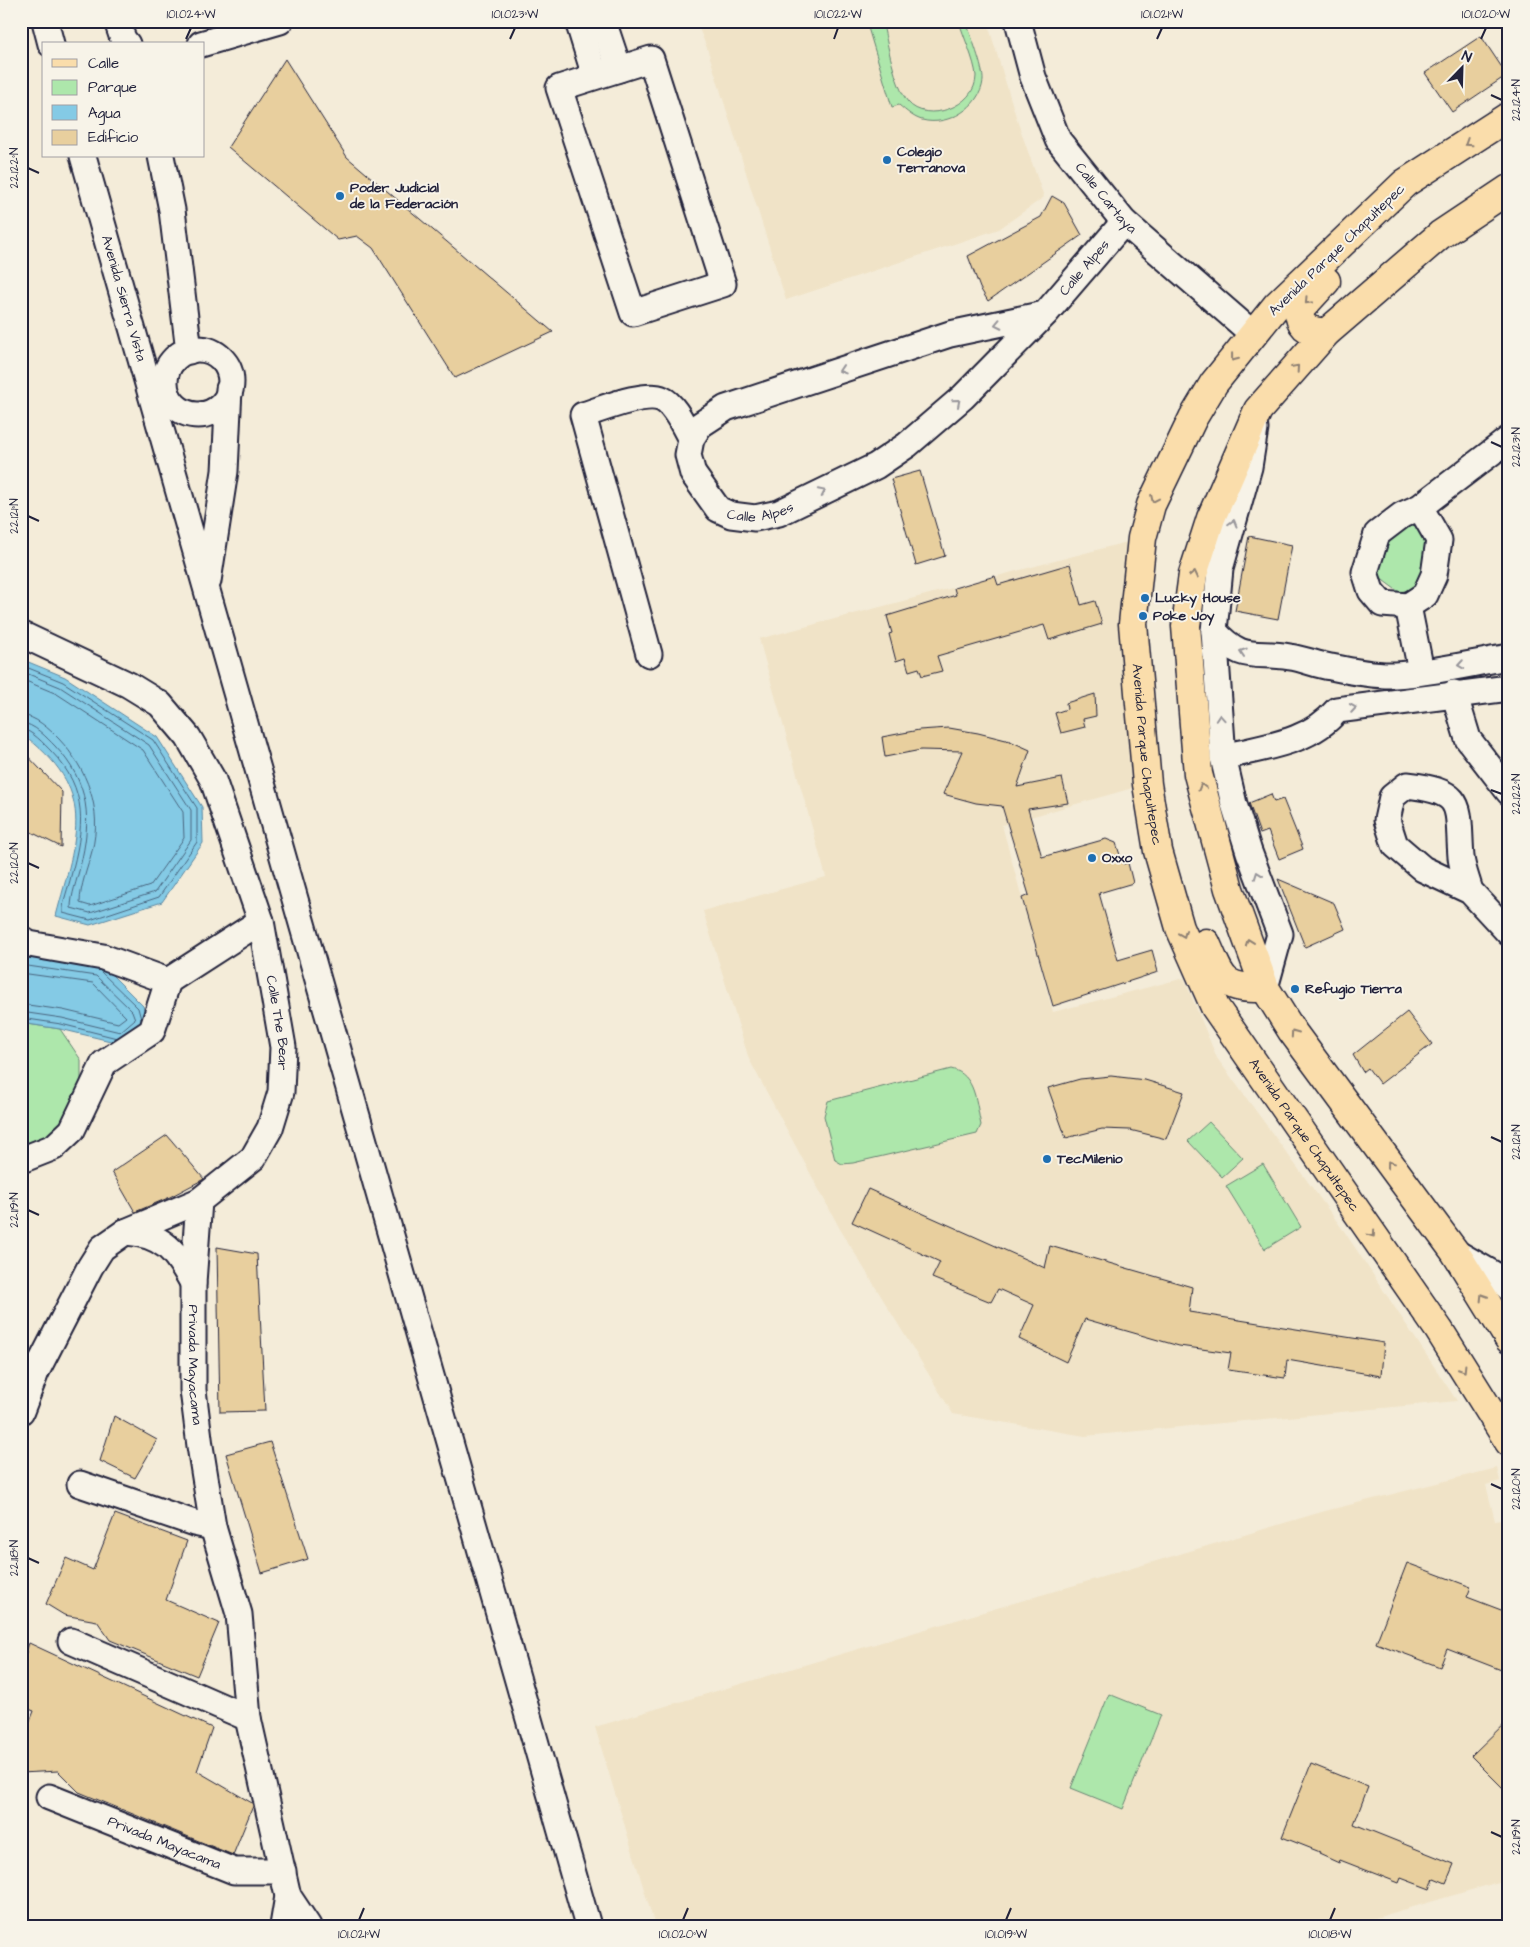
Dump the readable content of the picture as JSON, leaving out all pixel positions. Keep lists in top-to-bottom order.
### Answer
{
  "streets": {
    "main road": ["Avenida Parque Chapultepec"],
    "street": [
      "Calle Cartaya",
      "Calle Alpes",
      "Avenida Sierra Vista",
      "Calle The Bear",
      "Privada Mayacama"
    ]
  },
  "crossings": [
    ["Calle Cartaya", "Avenida Parque Chapultepec"],
    ["Calle Cartaya", "Calle Alpes"],
    ["Calle The Bear", "Privada Mayacama"]
  ],
  "places": [
    "Colegio Terranova",
    "Poder Judicial de la Federación",
    "Lucky House",
    "Poke Joy",
    "Oxxo",
    "Refugio Tierra",
    "TecMilenio"
  ],
  "legend": [
    "Calle",
    "Parque",
    "Agua",
    "Edificio"
  ],
  "north": "top right",
  "coordinates": [
    "101.024°W",
    "101.023°W",
    "101.022°W",
    "101.021°W",
    "101.020°W",
    "22.124°N",
    "22.122°N",
    "22.123°N",
    "22.121°N",
    "22.120°N",
    "22.119°N",
    "22.118°N",
    "101.019°W",
    "101.018°W"
  ]
}
